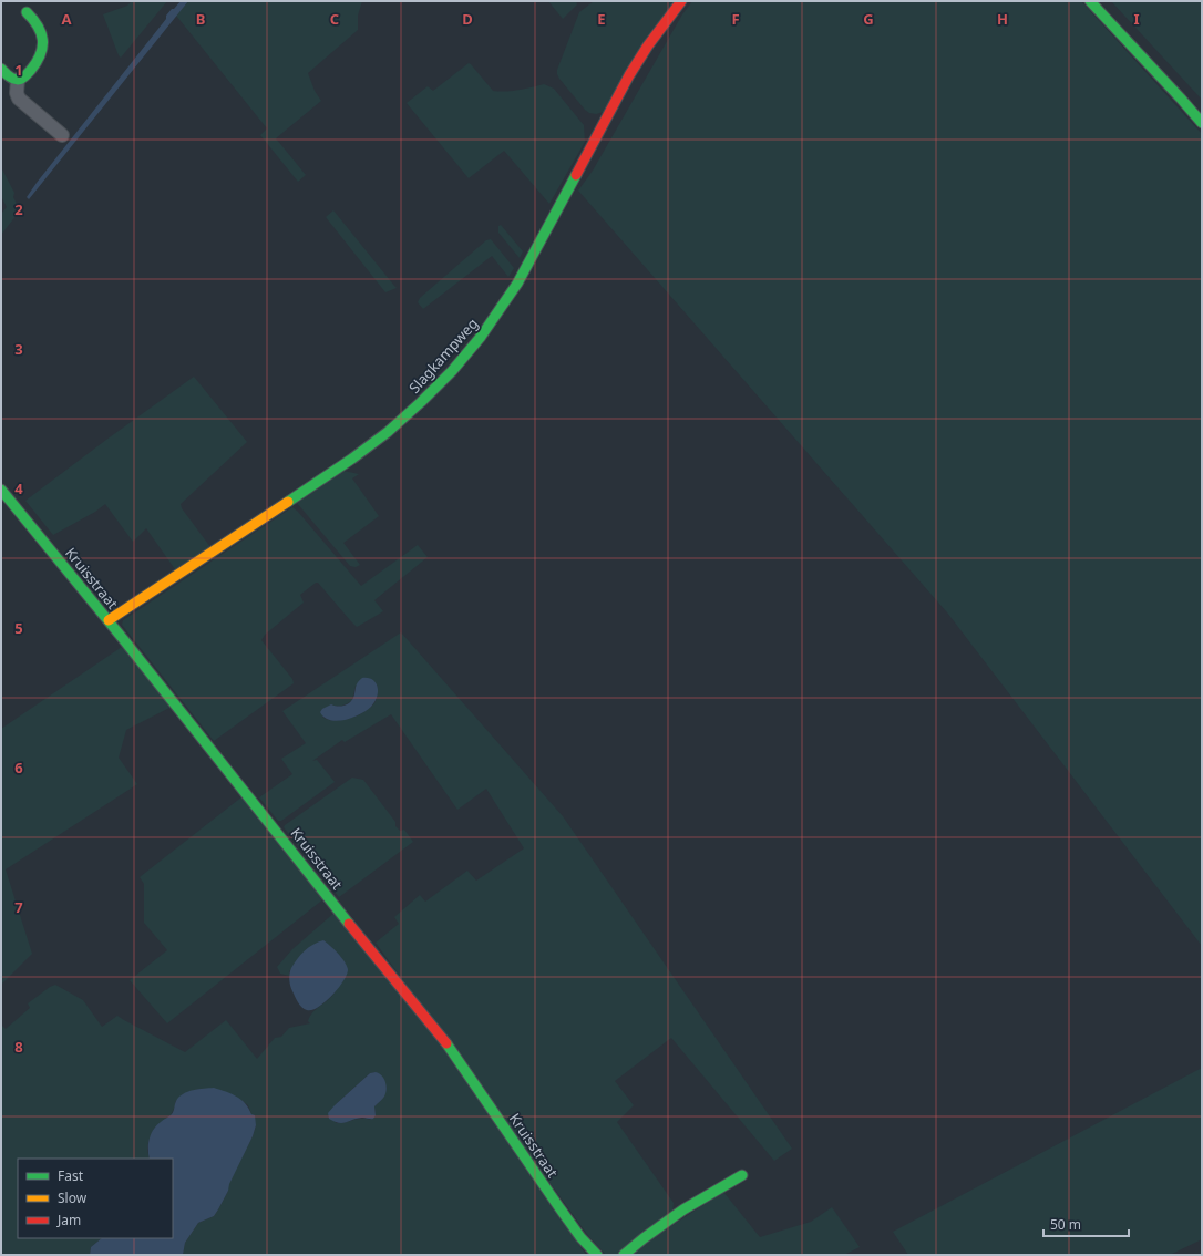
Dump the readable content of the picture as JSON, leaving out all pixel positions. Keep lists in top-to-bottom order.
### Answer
{
  "streets": {
    "street": ["Slagkampweg", "Kruisstraat"]
  },
  "crossings": [
    ["Slagkampweg", "Kruisstraat"]
  ],
  "legend": ["Fast", "Slow", "Jam"],
  "scale_bar": "50 m",
  "grid": {
    "columns": [
      "A",
      "B",
      "C",
      "D",
      "E",
      "F",
      "G",
      "H",
      "I"
    ],
    "rows": [
      "1",
      "2",
      "3",
      "4",
      "5",
      "6",
      "7",
      "8"
    ]
  }
}
